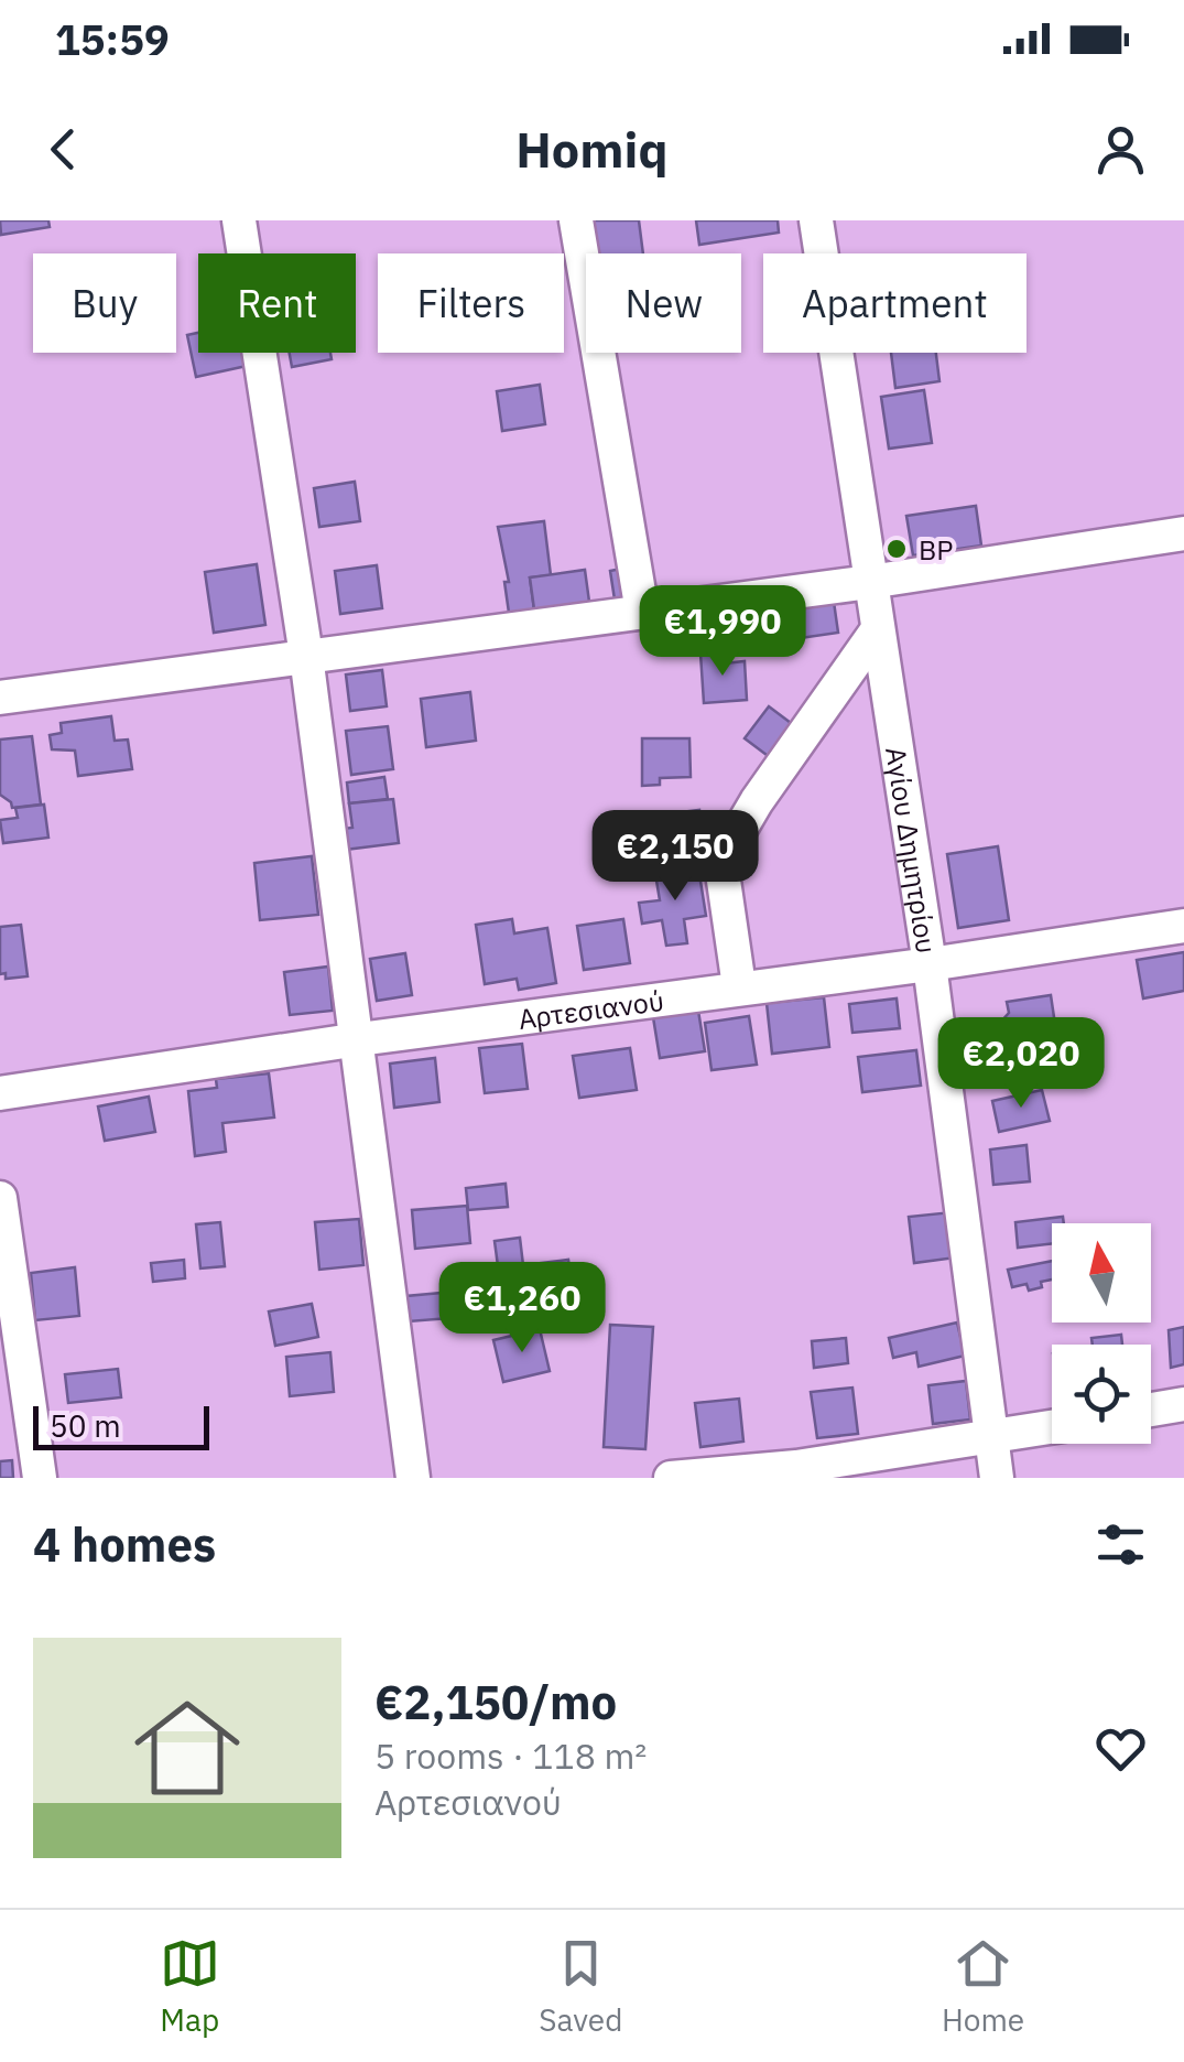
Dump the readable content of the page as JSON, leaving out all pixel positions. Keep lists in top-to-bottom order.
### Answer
{
  "streets": {
    "street": ["Αγίου Δημητρίου", "Αρτεσιανού"]
  },
  "crossings": [
    ["Αγίου Δημητρίου", "Αρτεσιανού"]
  ],
  "places": ["BP"],
  "scale_bar": "50 m",
  "north": "top",
  "page": {
    "status": "15:59",
    "header": "Homiq",
    "chip": [
      "Buy",
      "Rent",
      "Filters",
      "New",
      "Apartment"
    ],
    "price": [
      "€1,990",
      "€2,150",
      "€2,020",
      "€1,260"
    ],
    "scale": "50 m",
    "heading": "4 homes",
    "list": [
      {
        "name": "€2,150/mo",
        "note": "5 rooms · 118 m² · Αρτεσιανού"
      }
    ],
    "tabs": ["Map", "Saved", "Home"]
  }
}
